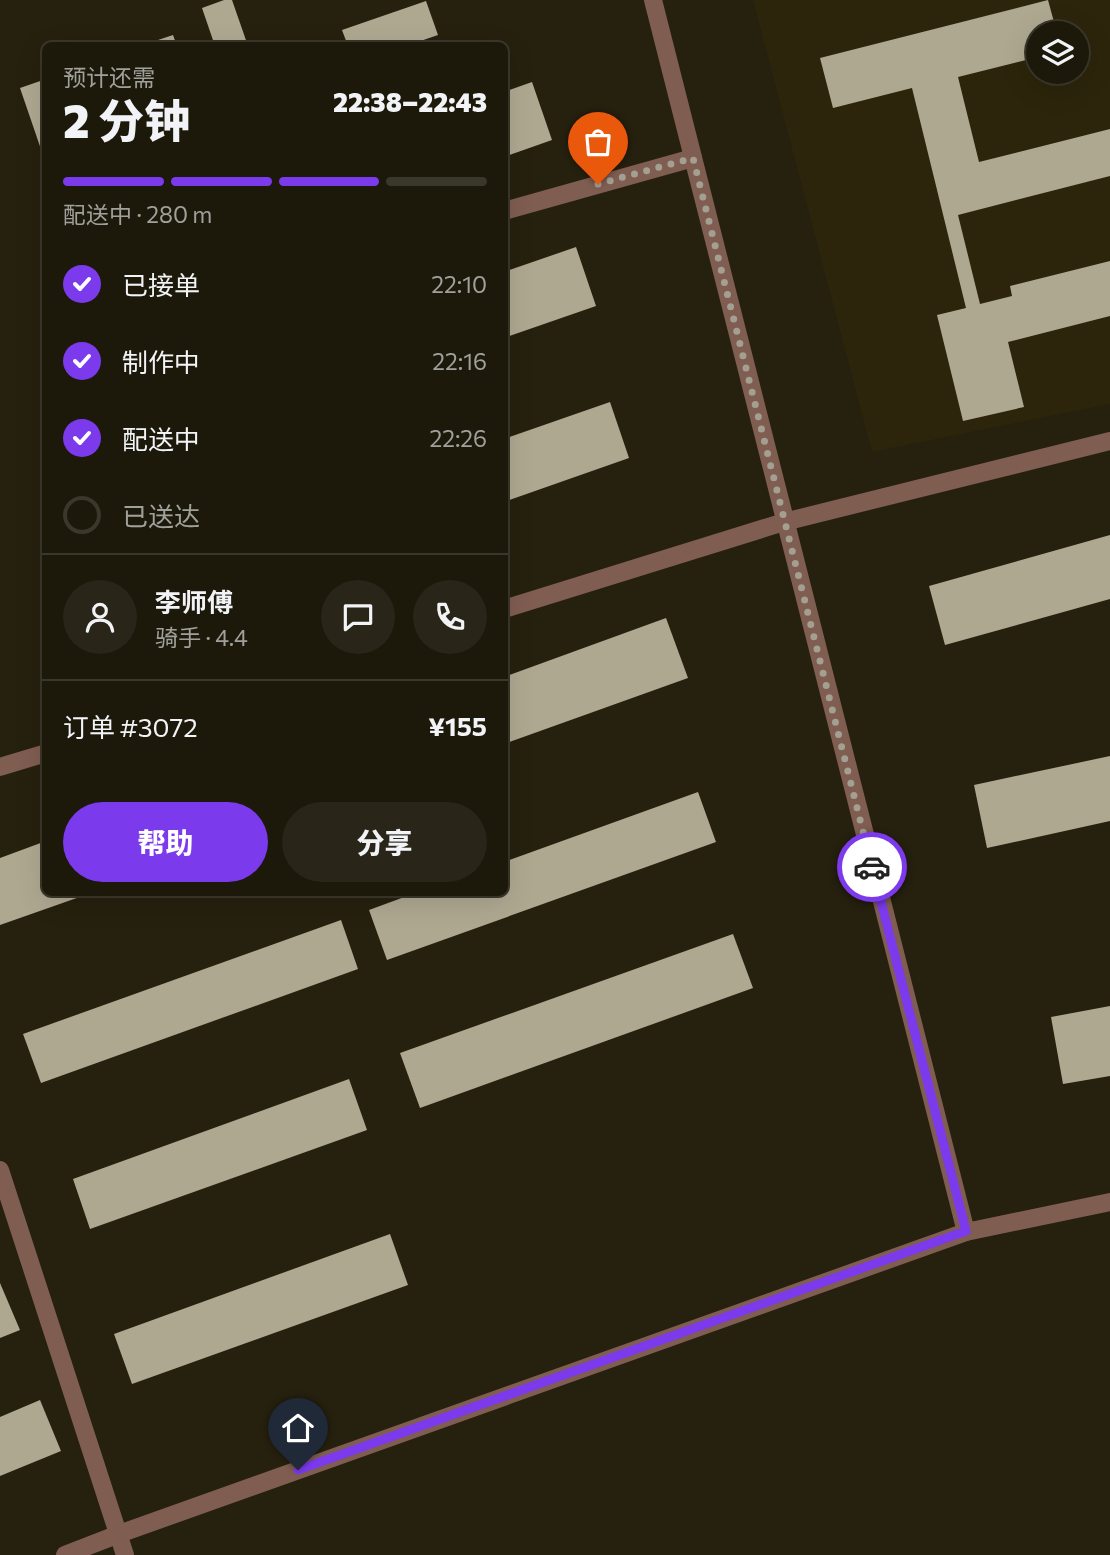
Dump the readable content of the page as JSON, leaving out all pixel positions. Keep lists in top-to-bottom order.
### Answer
{
  "page": {
    "heading": ["2 分钟", "预计还需", "22:38–22:43"],
    "panel": [
      "李师傅",
      "骑手 · 4.4",
      "订单 #3072",
      "¥155"
    ],
    "bar": "配送中 · 280 m",
    "list": [
      ["已接单", "22:10"],
      ["制作中", "22:16"],
      ["配送中", "22:26"],
      "已送达"
    ],
    "buttons": ["帮助", "分享"]
  }
}
